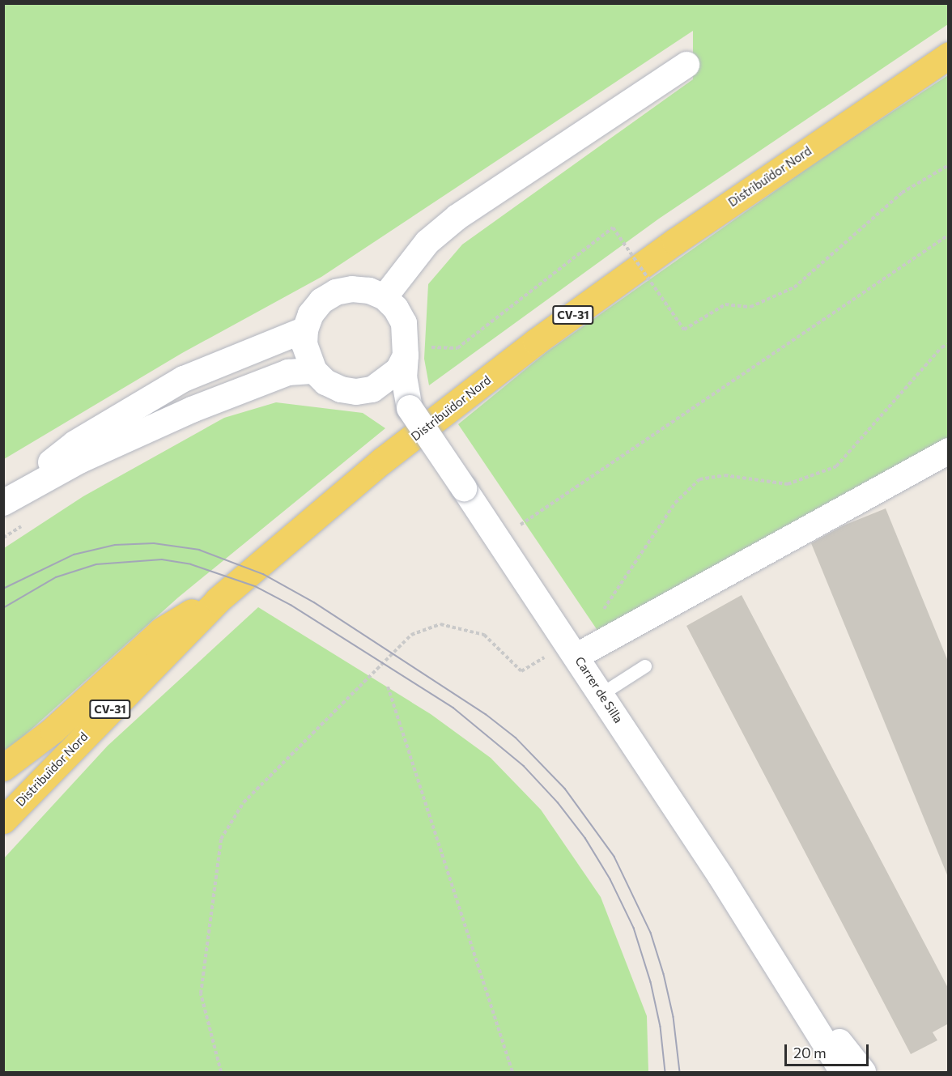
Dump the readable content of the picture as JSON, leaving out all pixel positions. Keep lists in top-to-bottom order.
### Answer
{
  "streets": {
    "main road": ["Distribuïdor Nord", "CV-31"],
    "street": ["Carrer de Silla"]
  },
  "scale_bar": "20 m"
}
